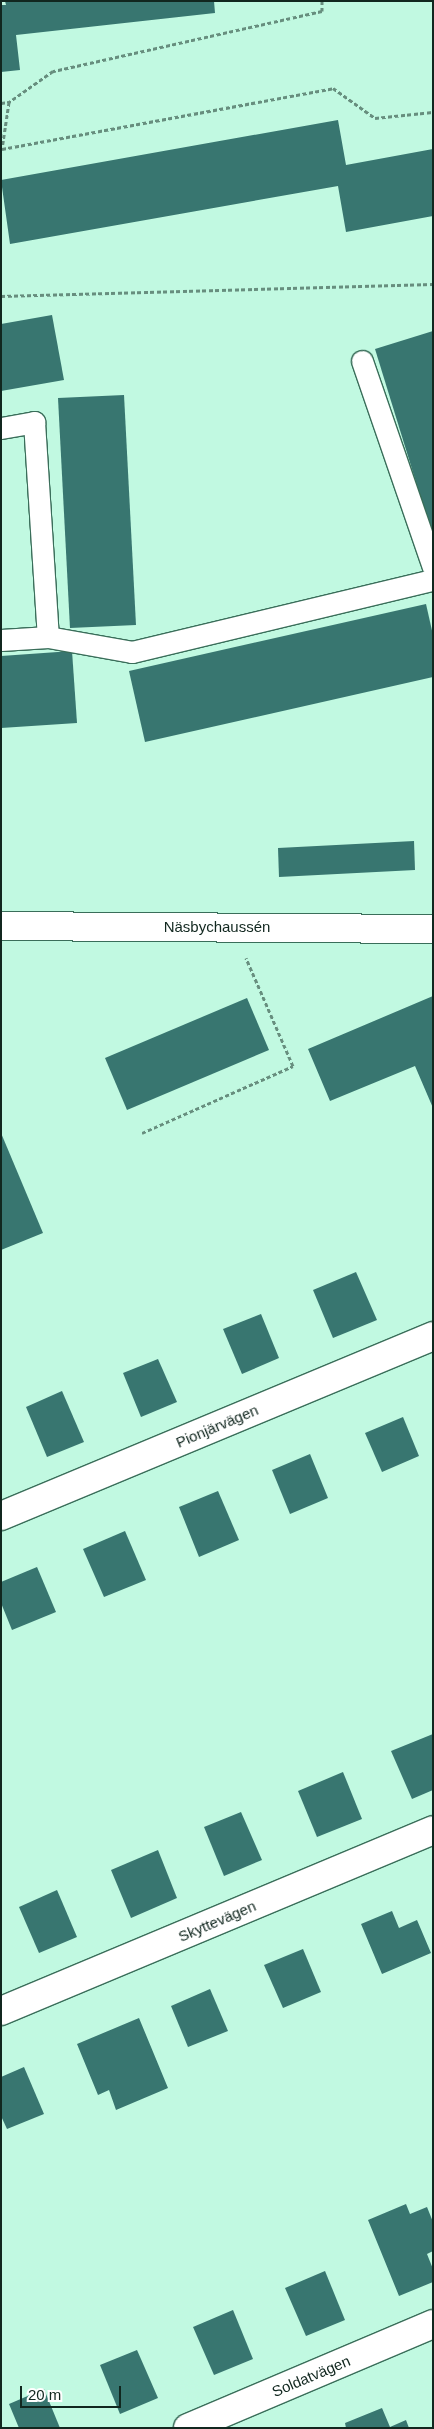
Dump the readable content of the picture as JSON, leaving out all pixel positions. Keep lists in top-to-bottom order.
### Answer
{
  "streets": {
    "street": [
      "Näsbychaussén",
      "Pionjärvägen",
      "Skyttevägen",
      "Soldatvägen"
    ]
  },
  "scale_bar": "20 m"
}
